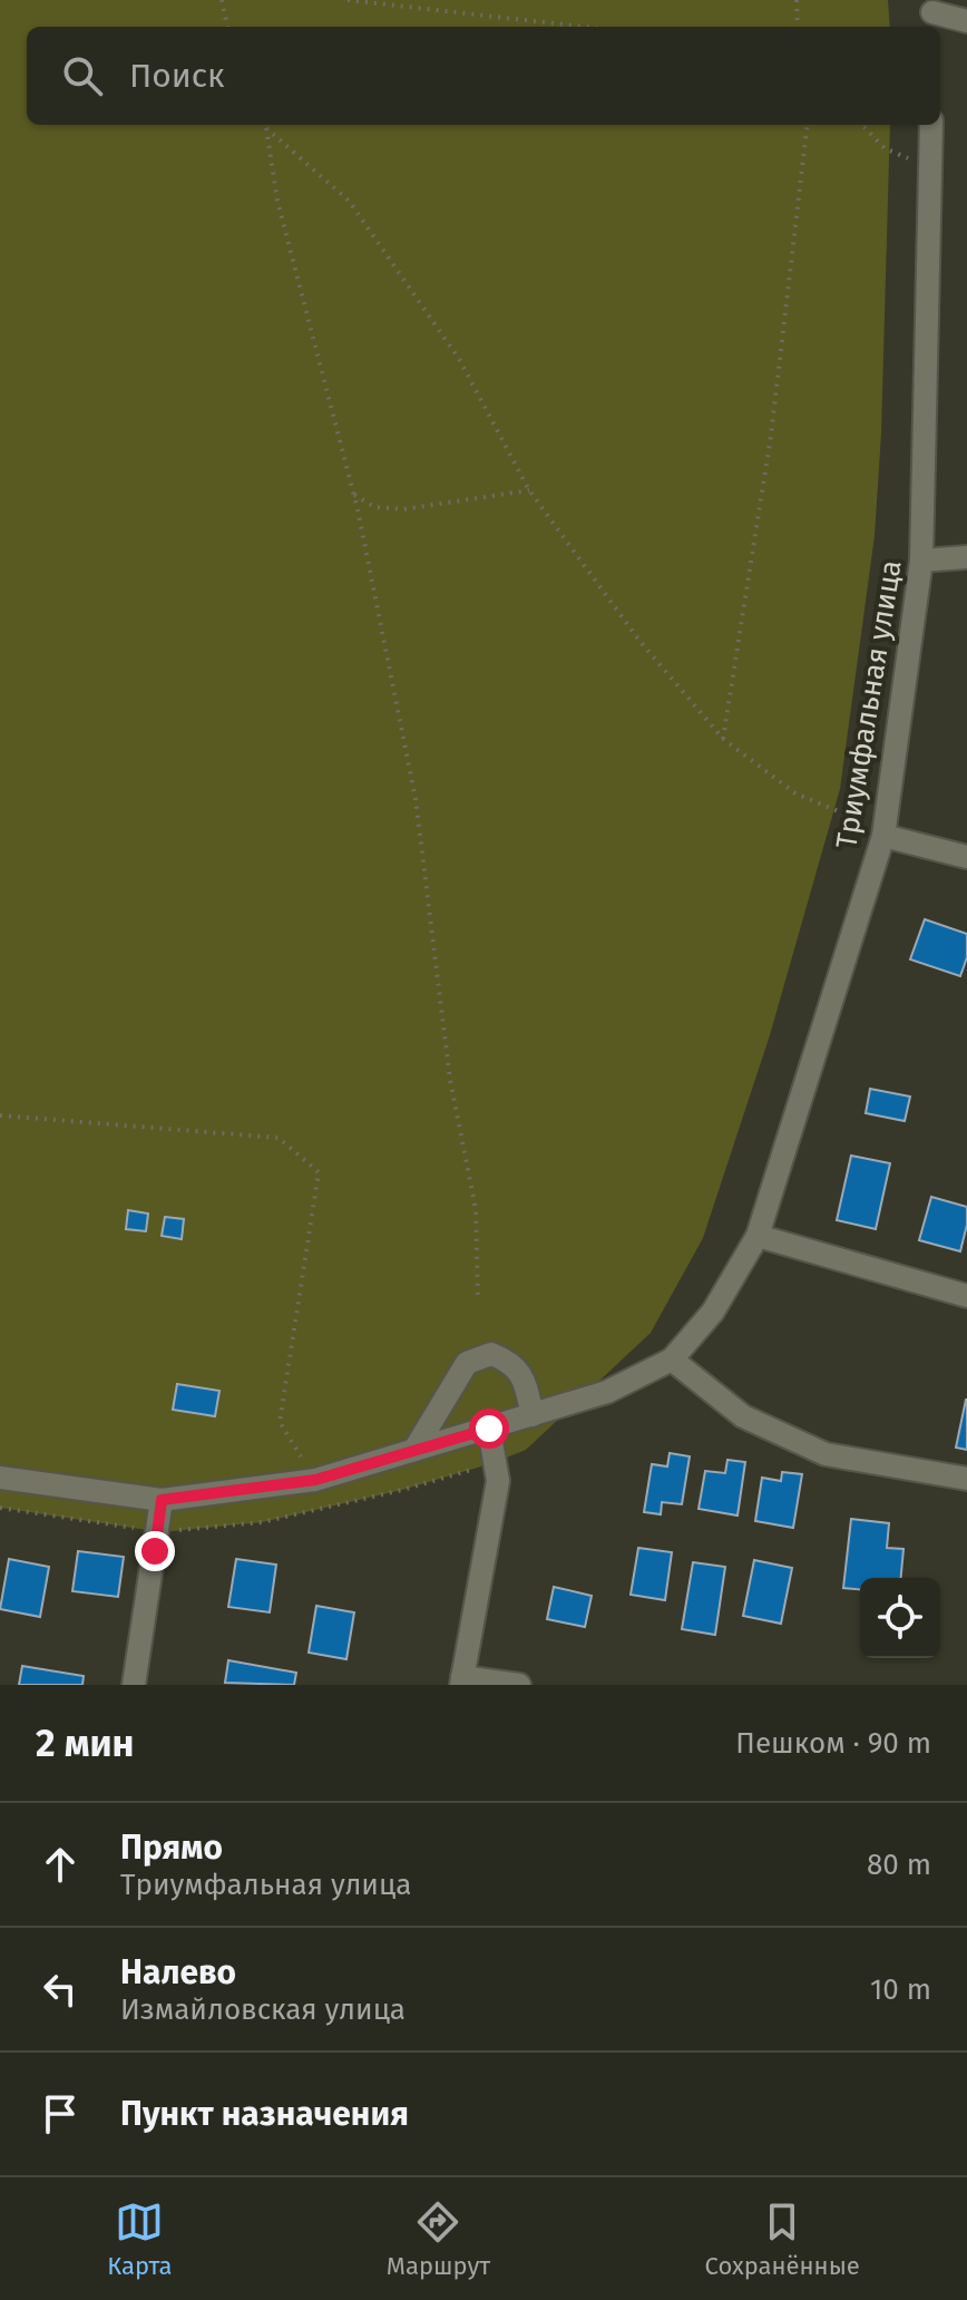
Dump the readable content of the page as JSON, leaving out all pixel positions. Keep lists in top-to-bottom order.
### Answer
{
  "streets": {
    "street": ["Триумфальная улица"]
  },
  "page": {
    "search": "Поиск",
    "heading": ["2 мин", "Пешком · 90 m"],
    "list": [
      ["Прямо", "Триумфальная улица", "80 m"],
      ["Налево", "Измайловская улица", "10 m"],
      "Пункт назначения"
    ],
    "nav": ["Карта", "Маршрут", "Сохранённые"]
  }
}
